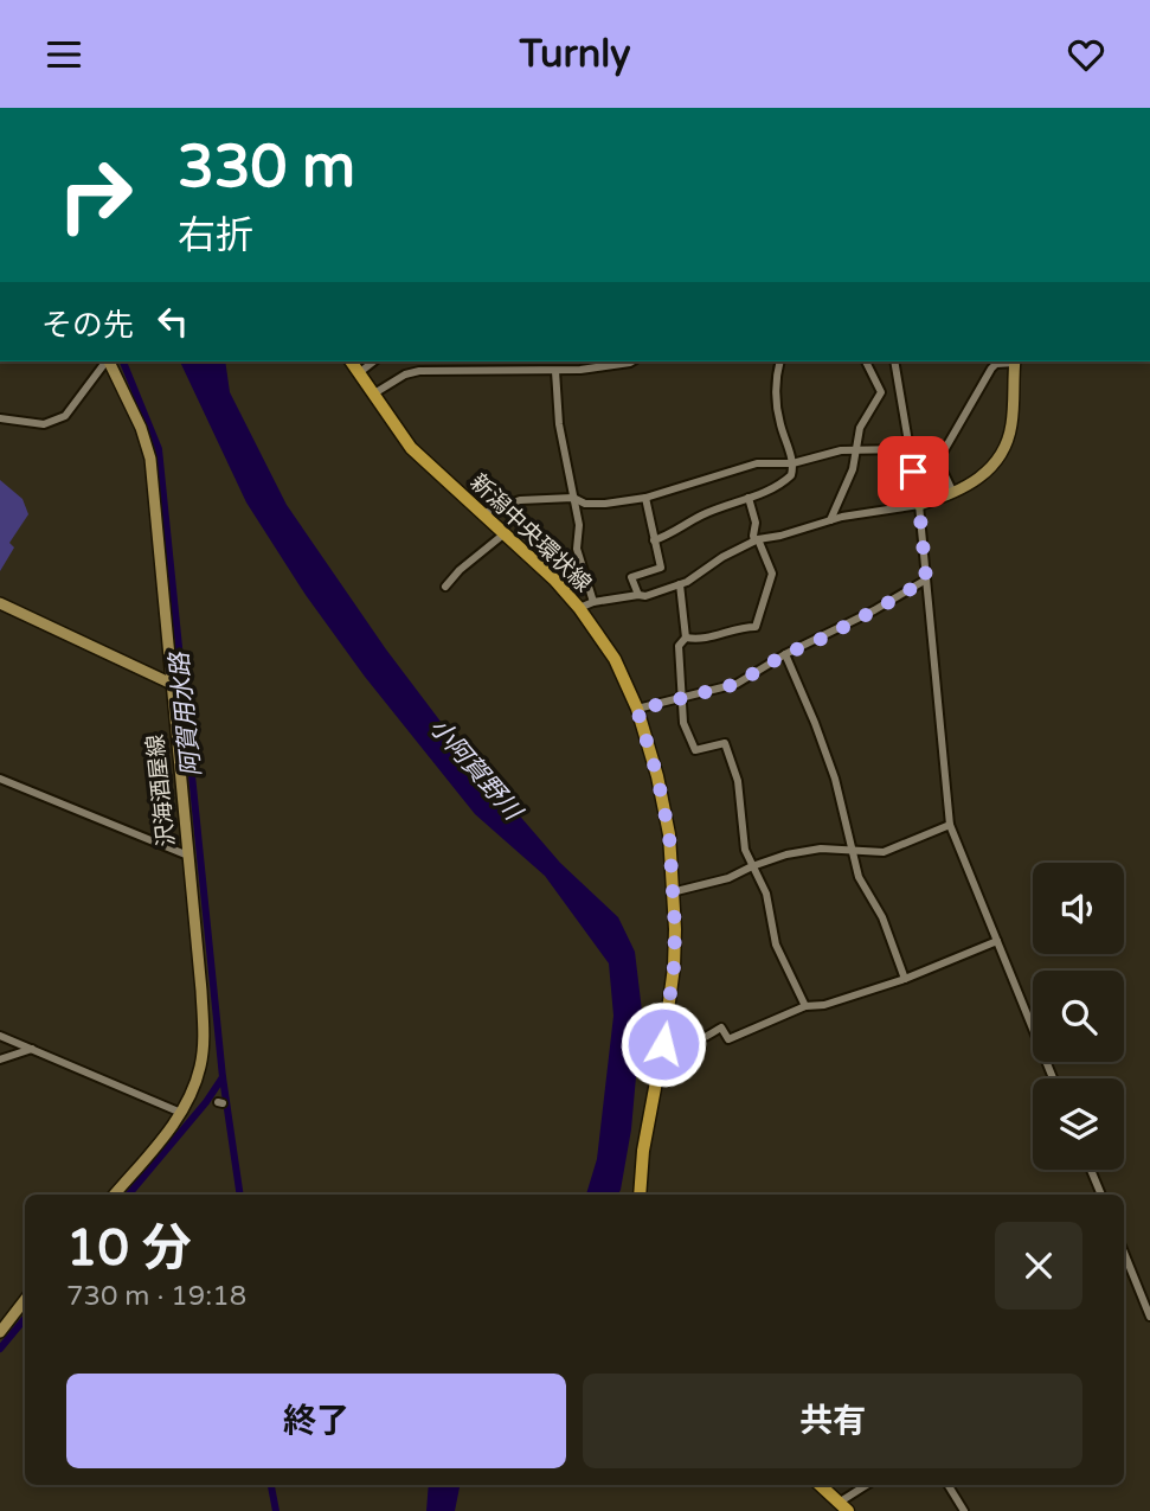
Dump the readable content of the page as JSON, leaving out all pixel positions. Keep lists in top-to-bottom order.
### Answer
{
  "streets": {
    "main road": ["新潟中央環状線", "沢海酒屋線"]
  },
  "water": ["阿賀用水路", "小阿賀野川"],
  "page": {
    "header": "Turnly",
    "turn": ["330 m", "右折"],
    "then": "その先",
    "heading": ["10 分", "730 m · 19:18"],
    "buttons": ["終了", "共有"]
  }
}
